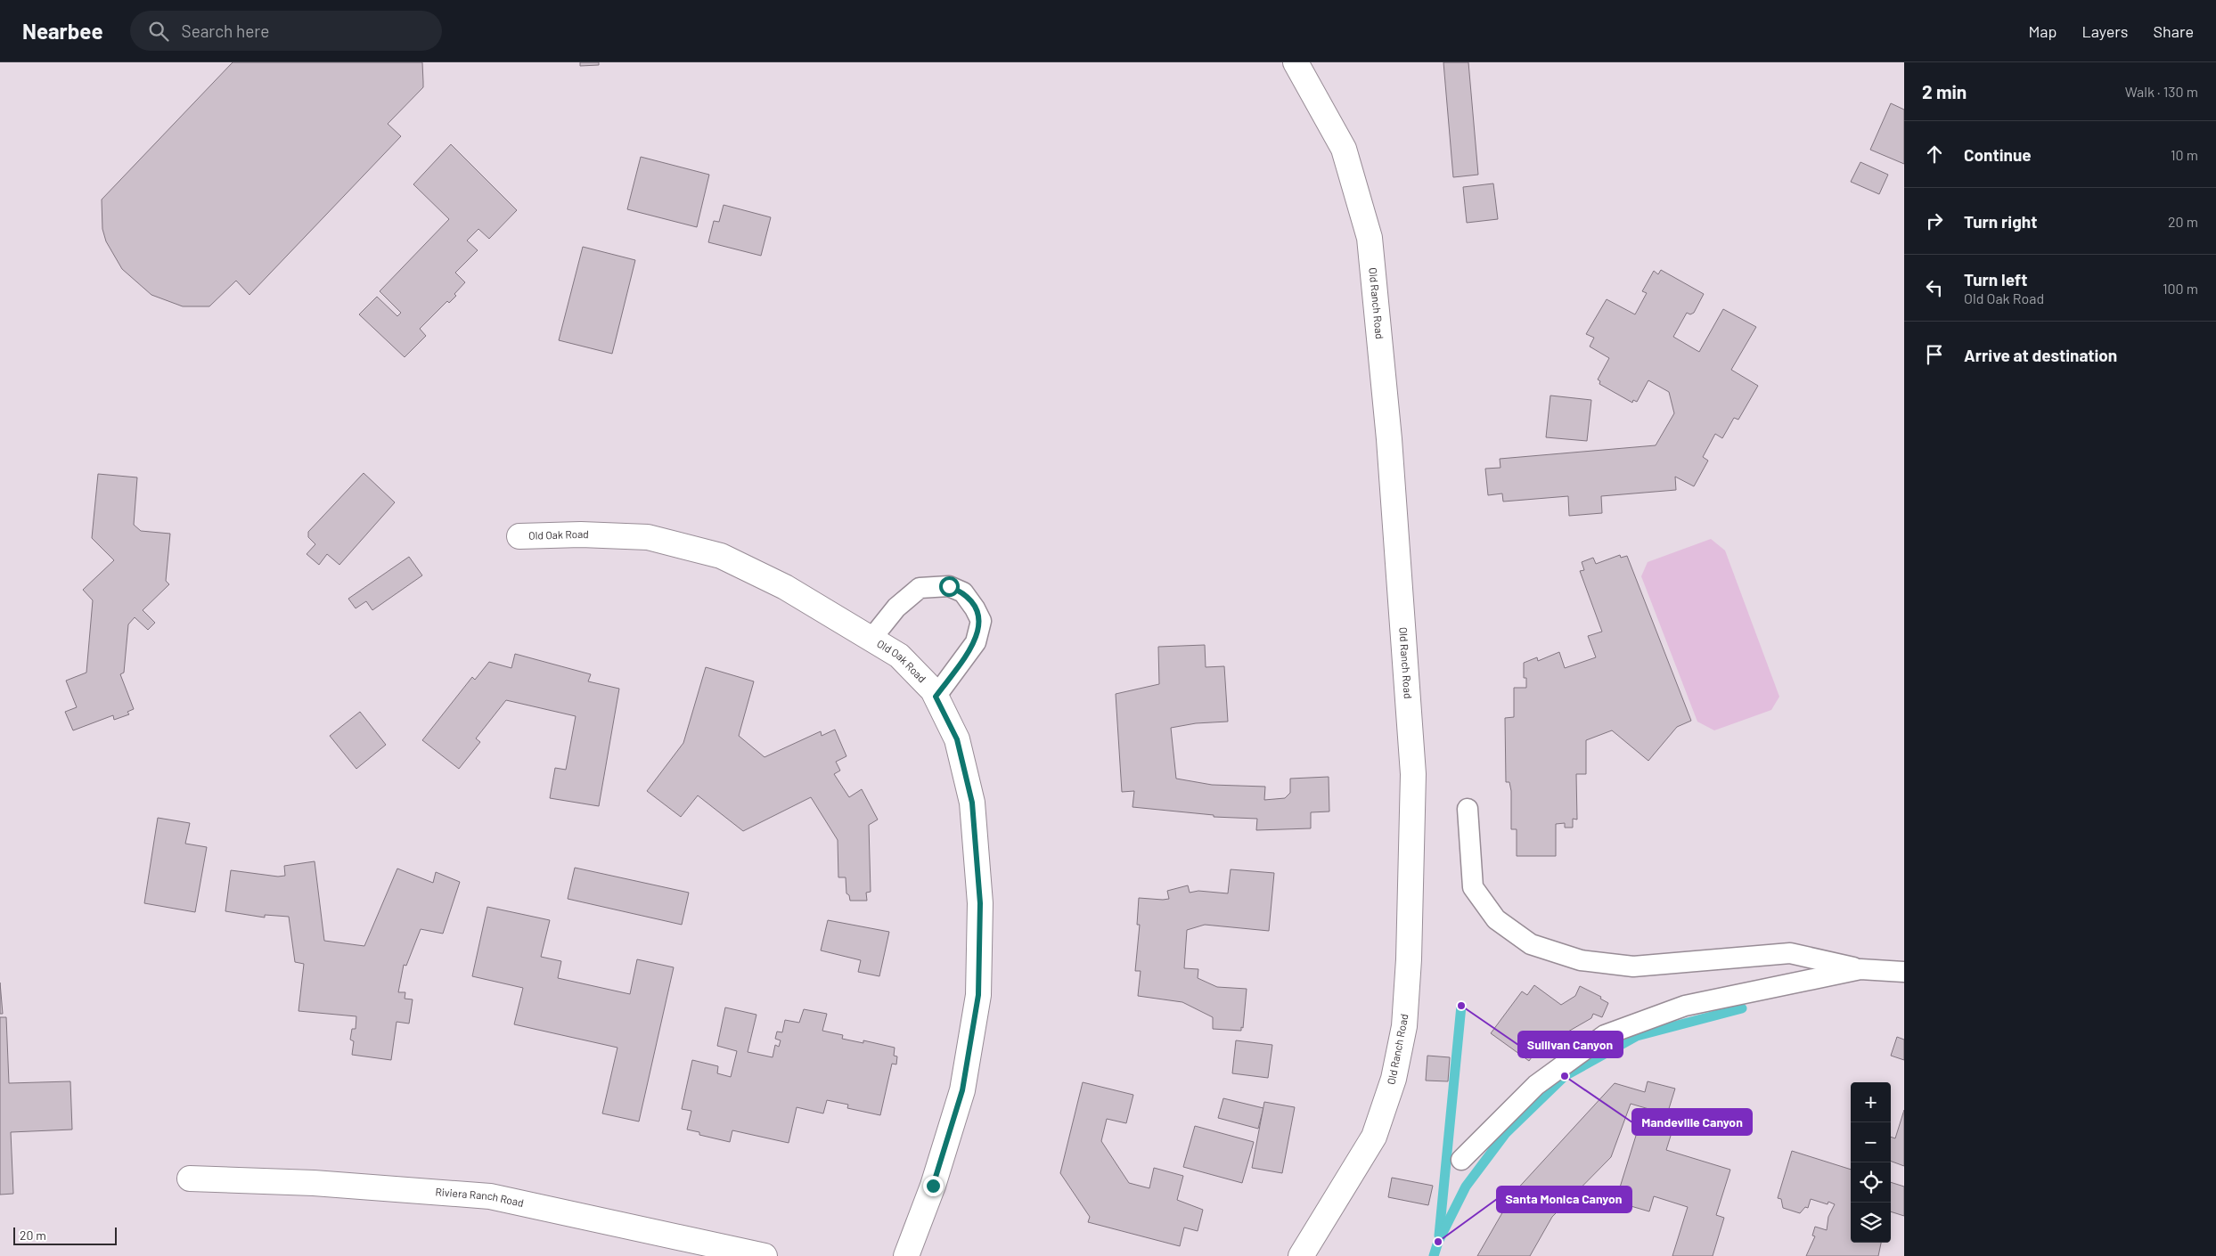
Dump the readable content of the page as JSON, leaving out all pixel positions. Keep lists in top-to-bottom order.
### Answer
{
  "streets": {
    "street": ["Old Ranch Road", "Old Oak Road", "Riviera Ranch Road"]
  },
  "places": ["Sullivan Canyon", "Mandeville Canyon", "Santa Monica Canyon"],
  "scale_bar": "20 m",
  "page": {
    "header": "Nearbee",
    "search": "Search here",
    "nav": ["Map", "Layers", "Share"],
    "heading": ["2 min", "Walk · 130 m"],
    "list": [
      ["Continue", "10 m"],
      ["Turn right", "20 m"],
      ["Turn left", "Old Oak Road", "100 m"],
      "Arrive at destination"
    ],
    "map_buttons": ["+", "−"],
    "scale": "20 m"
  }
}
